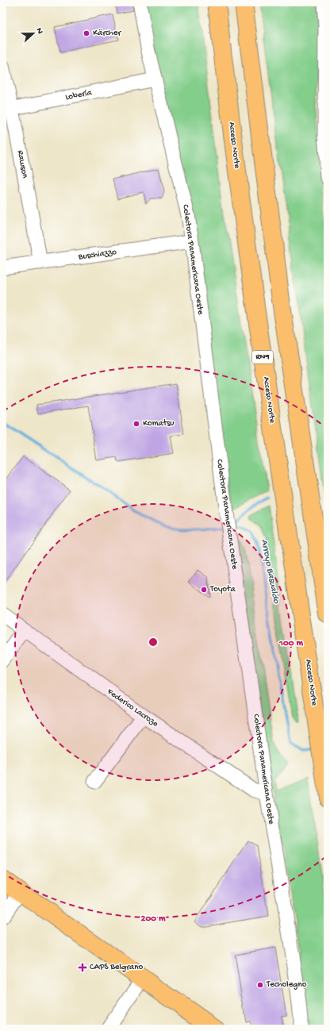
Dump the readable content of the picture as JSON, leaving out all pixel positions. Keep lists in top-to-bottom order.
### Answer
{
  "streets": {
    "main road": ["Acceso Norte", "RN9"],
    "street": [
      "Lobería",
      "Rawson",
      "Buschiazzo",
      "Colectora Panamericana Oeste",
      "Federico Lacroze"
    ]
  },
  "crossings": [
    ["Lobería", "Rawson"],
    ["Lobería", "Colectora Panamericana Oeste"],
    ["Rawson", "Buschiazzo"],
    ["Buschiazzo", "Colectora Panamericana Oeste"],
    ["Colectora Panamericana Oeste", "Federico Lacroze"]
  ],
  "water": ["Arroyo Basualdo"],
  "places": {
    "other": [
      "Kärcher",
      "Komatsu",
      "Toyota",
      "Techolegno"
    ],
    "health": ["CAPS Belgrano"]
  },
  "north": "right",
  "rings": ["100 m", "200 m"]
}
